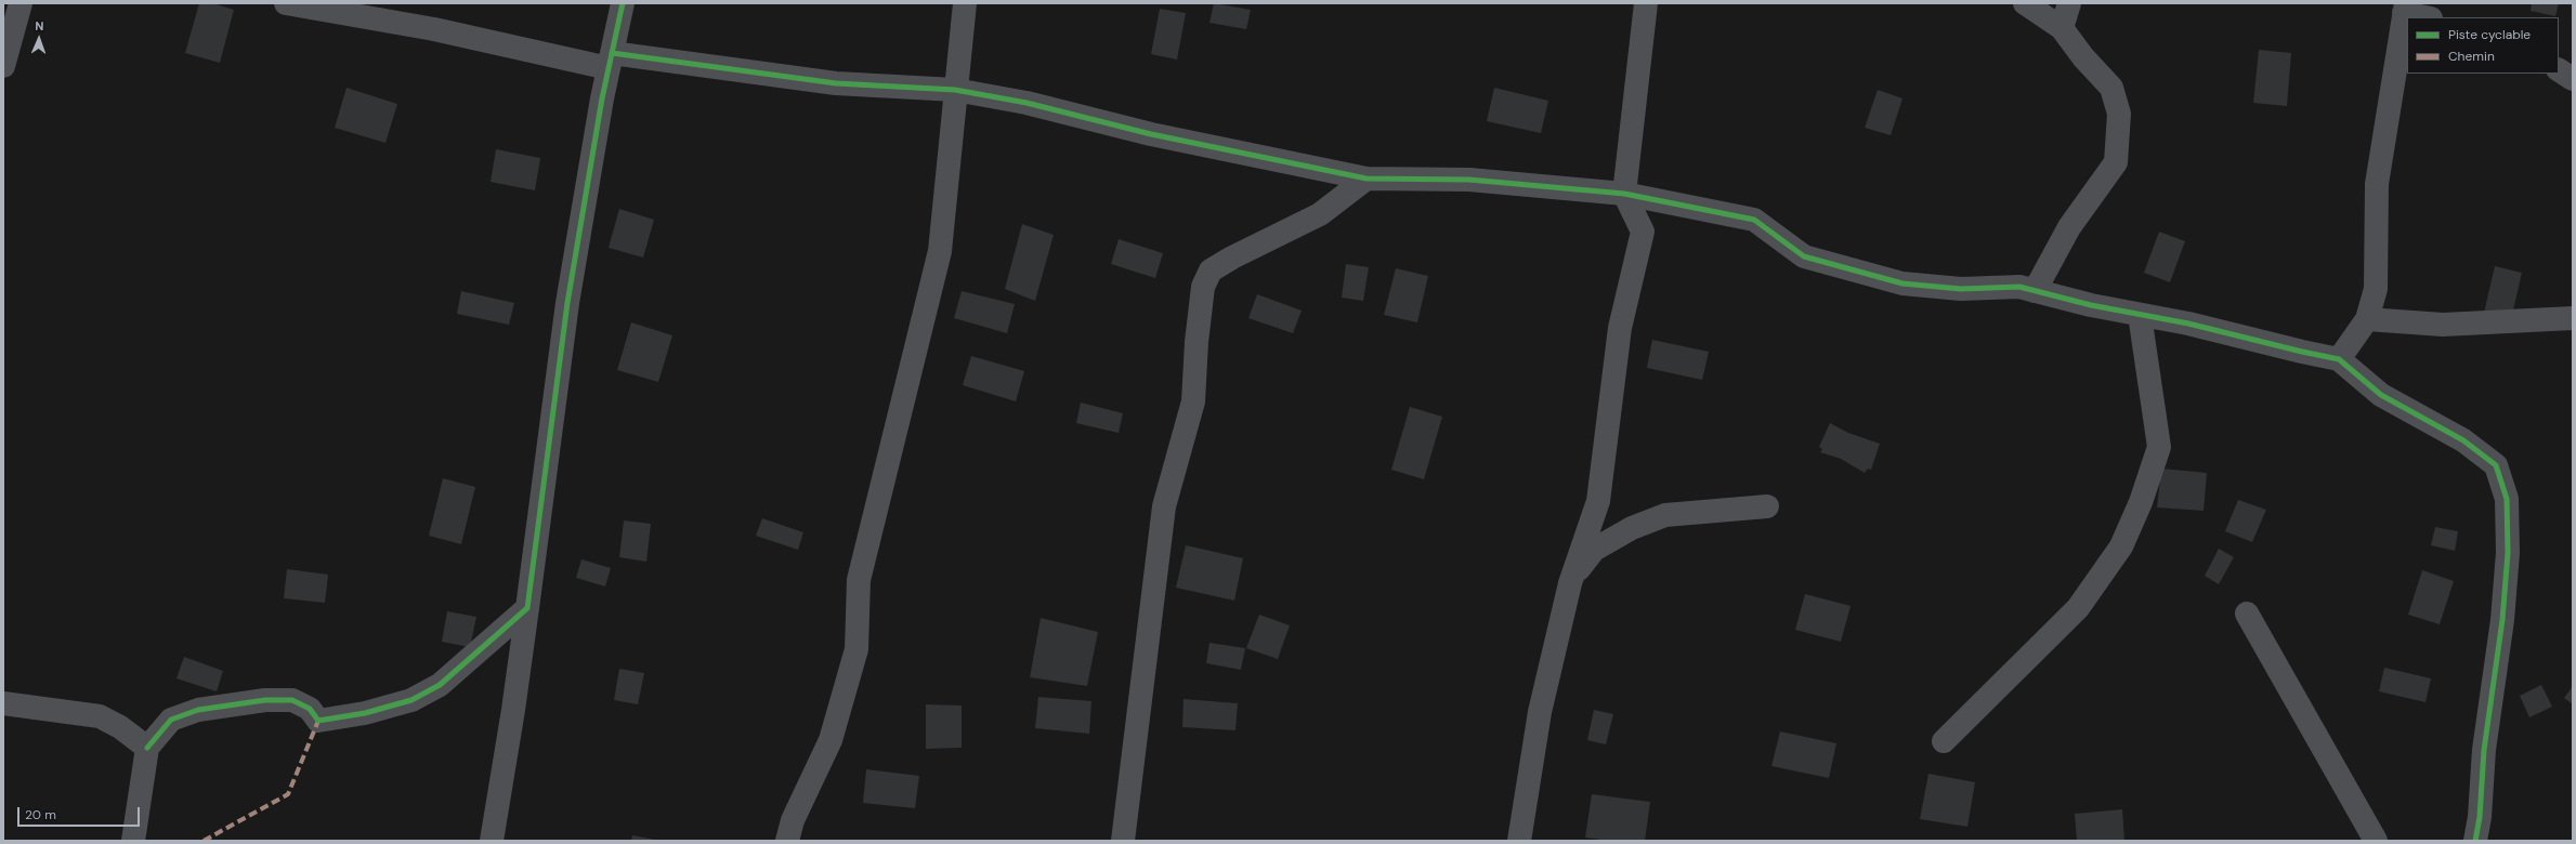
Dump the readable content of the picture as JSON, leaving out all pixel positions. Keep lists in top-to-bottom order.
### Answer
{
  "legend": ["Piste cyclable", "Chemin"],
  "scale_bar": "20 m",
  "north": "top"
}
